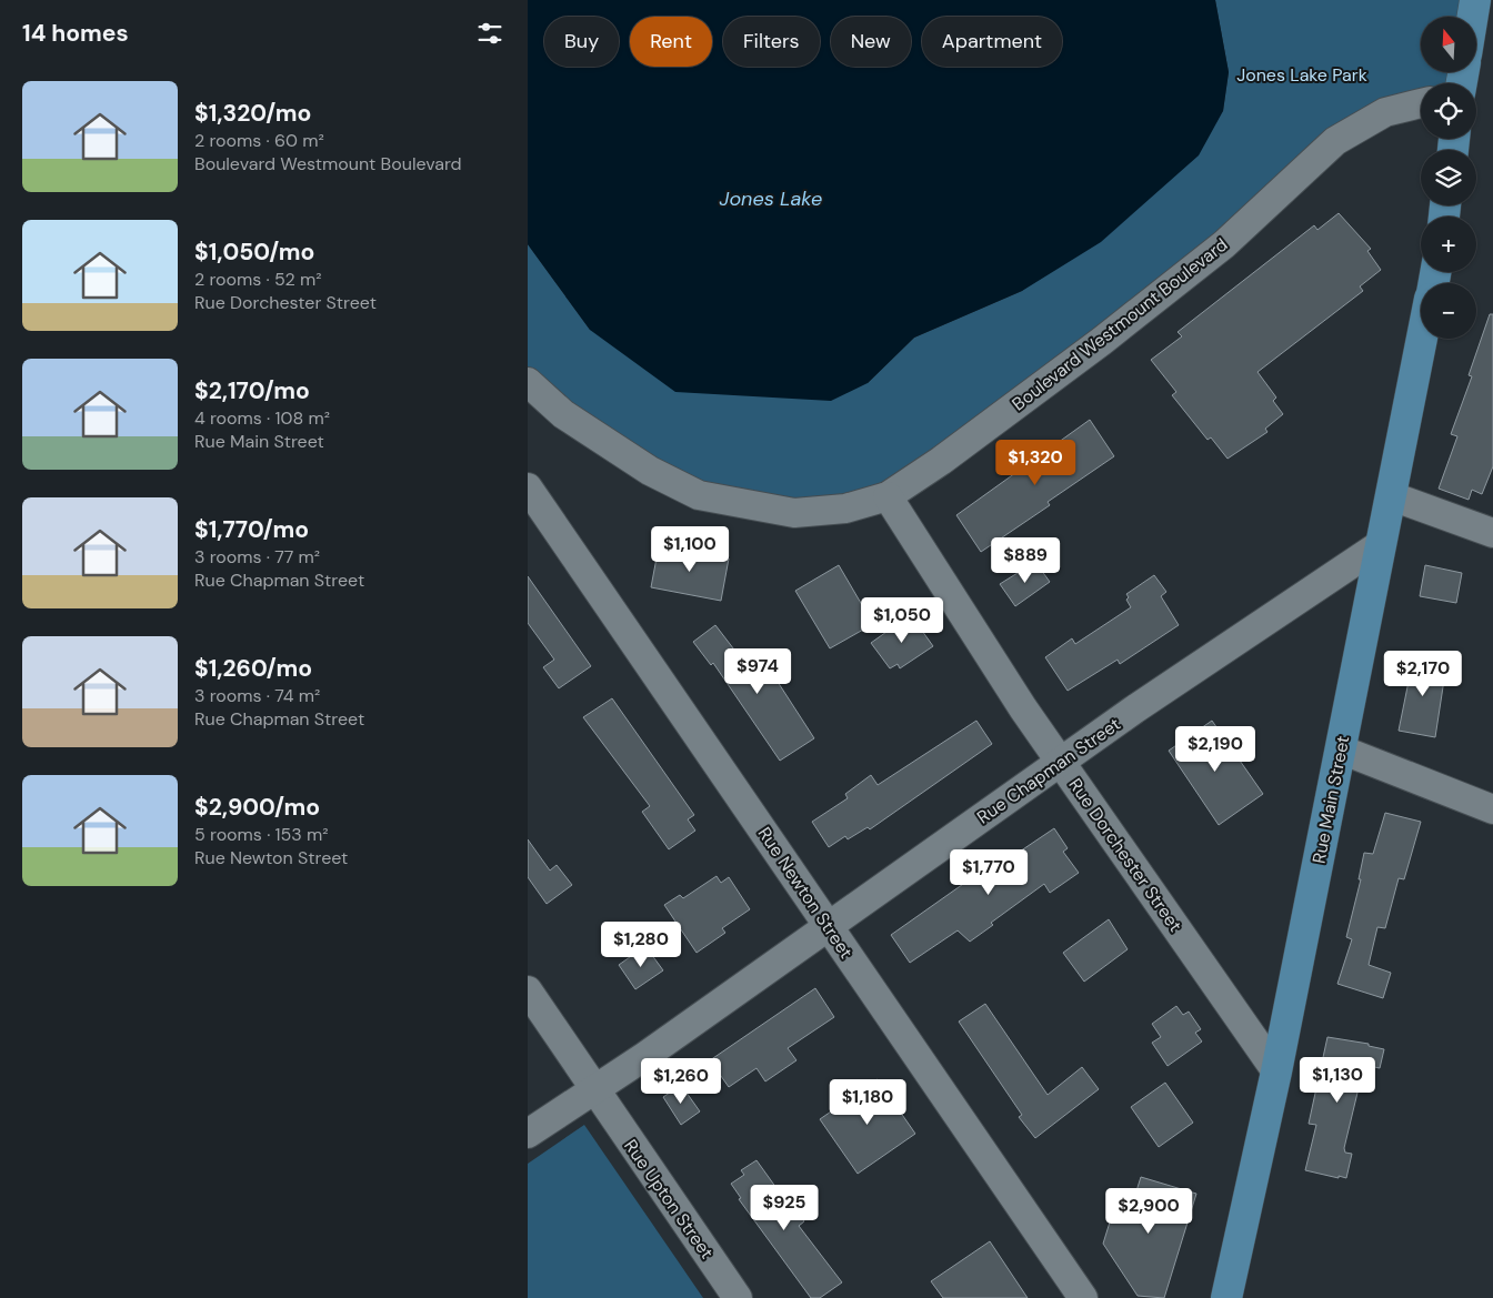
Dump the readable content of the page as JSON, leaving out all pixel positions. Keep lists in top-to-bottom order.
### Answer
{
  "streets": {
    "main road": ["Rue Main Street"],
    "street": [
      "Boulevard Westmount Boulevard",
      "Rue Chapman Street",
      "Rue Dorchester Street",
      "Rue Newton Street",
      "Rue Upton Street"
    ]
  },
  "crossings": [
    ["Boulevard Westmount Boulevard", "Rue Dorchester Street"],
    ["Rue Chapman Street", "Rue Main Street"],
    ["Rue Chapman Street", "Rue Dorchester Street"],
    ["Rue Chapman Street", "Rue Newton Street"],
    ["Rue Chapman Street", "Rue Upton Street"],
    ["Rue Main Street", "Rue Dorchester Street"]
  ],
  "water": ["Jones Lake"],
  "parks": ["Jones Lake Park"],
  "north": "top",
  "page": {
    "heading": "14 homes",
    "map_buttons": ["+", "−"],
    "chip": [
      "Buy",
      "Rent",
      "Filters",
      "New",
      "Apartment"
    ],
    "list": [
      {
        "name": "$1,320/mo",
        "note": "2 rooms · 60 m² · Boulevard Westmount Boulevard"
      },
      {
        "name": "$1,050/mo",
        "note": "2 rooms · 52 m² · Rue Dorchester Street"
      },
      {
        "name": "$2,170/mo",
        "note": "4 rooms · 108 m² · Rue Main Street"
      },
      {
        "name": "$1,770/mo",
        "note": "3 rooms · 77 m² · Rue Chapman Street"
      },
      {
        "name": "$1,260/mo",
        "note": "3 rooms · 74 m² · Rue Chapman Street"
      },
      {
        "name": "$2,900/mo",
        "note": "5 rooms · 153 m² · Rue Newton Street"
      }
    ],
    "price": [
      "$1,320",
      "$1,100",
      "$889",
      "$1,050",
      "$974",
      "$2,170",
      "$2,190",
      "$1,770",
      "$1,280",
      "$1,130",
      "$1,260",
      "$1,180",
      "$925",
      "$2,900"
    ]
  }
}
